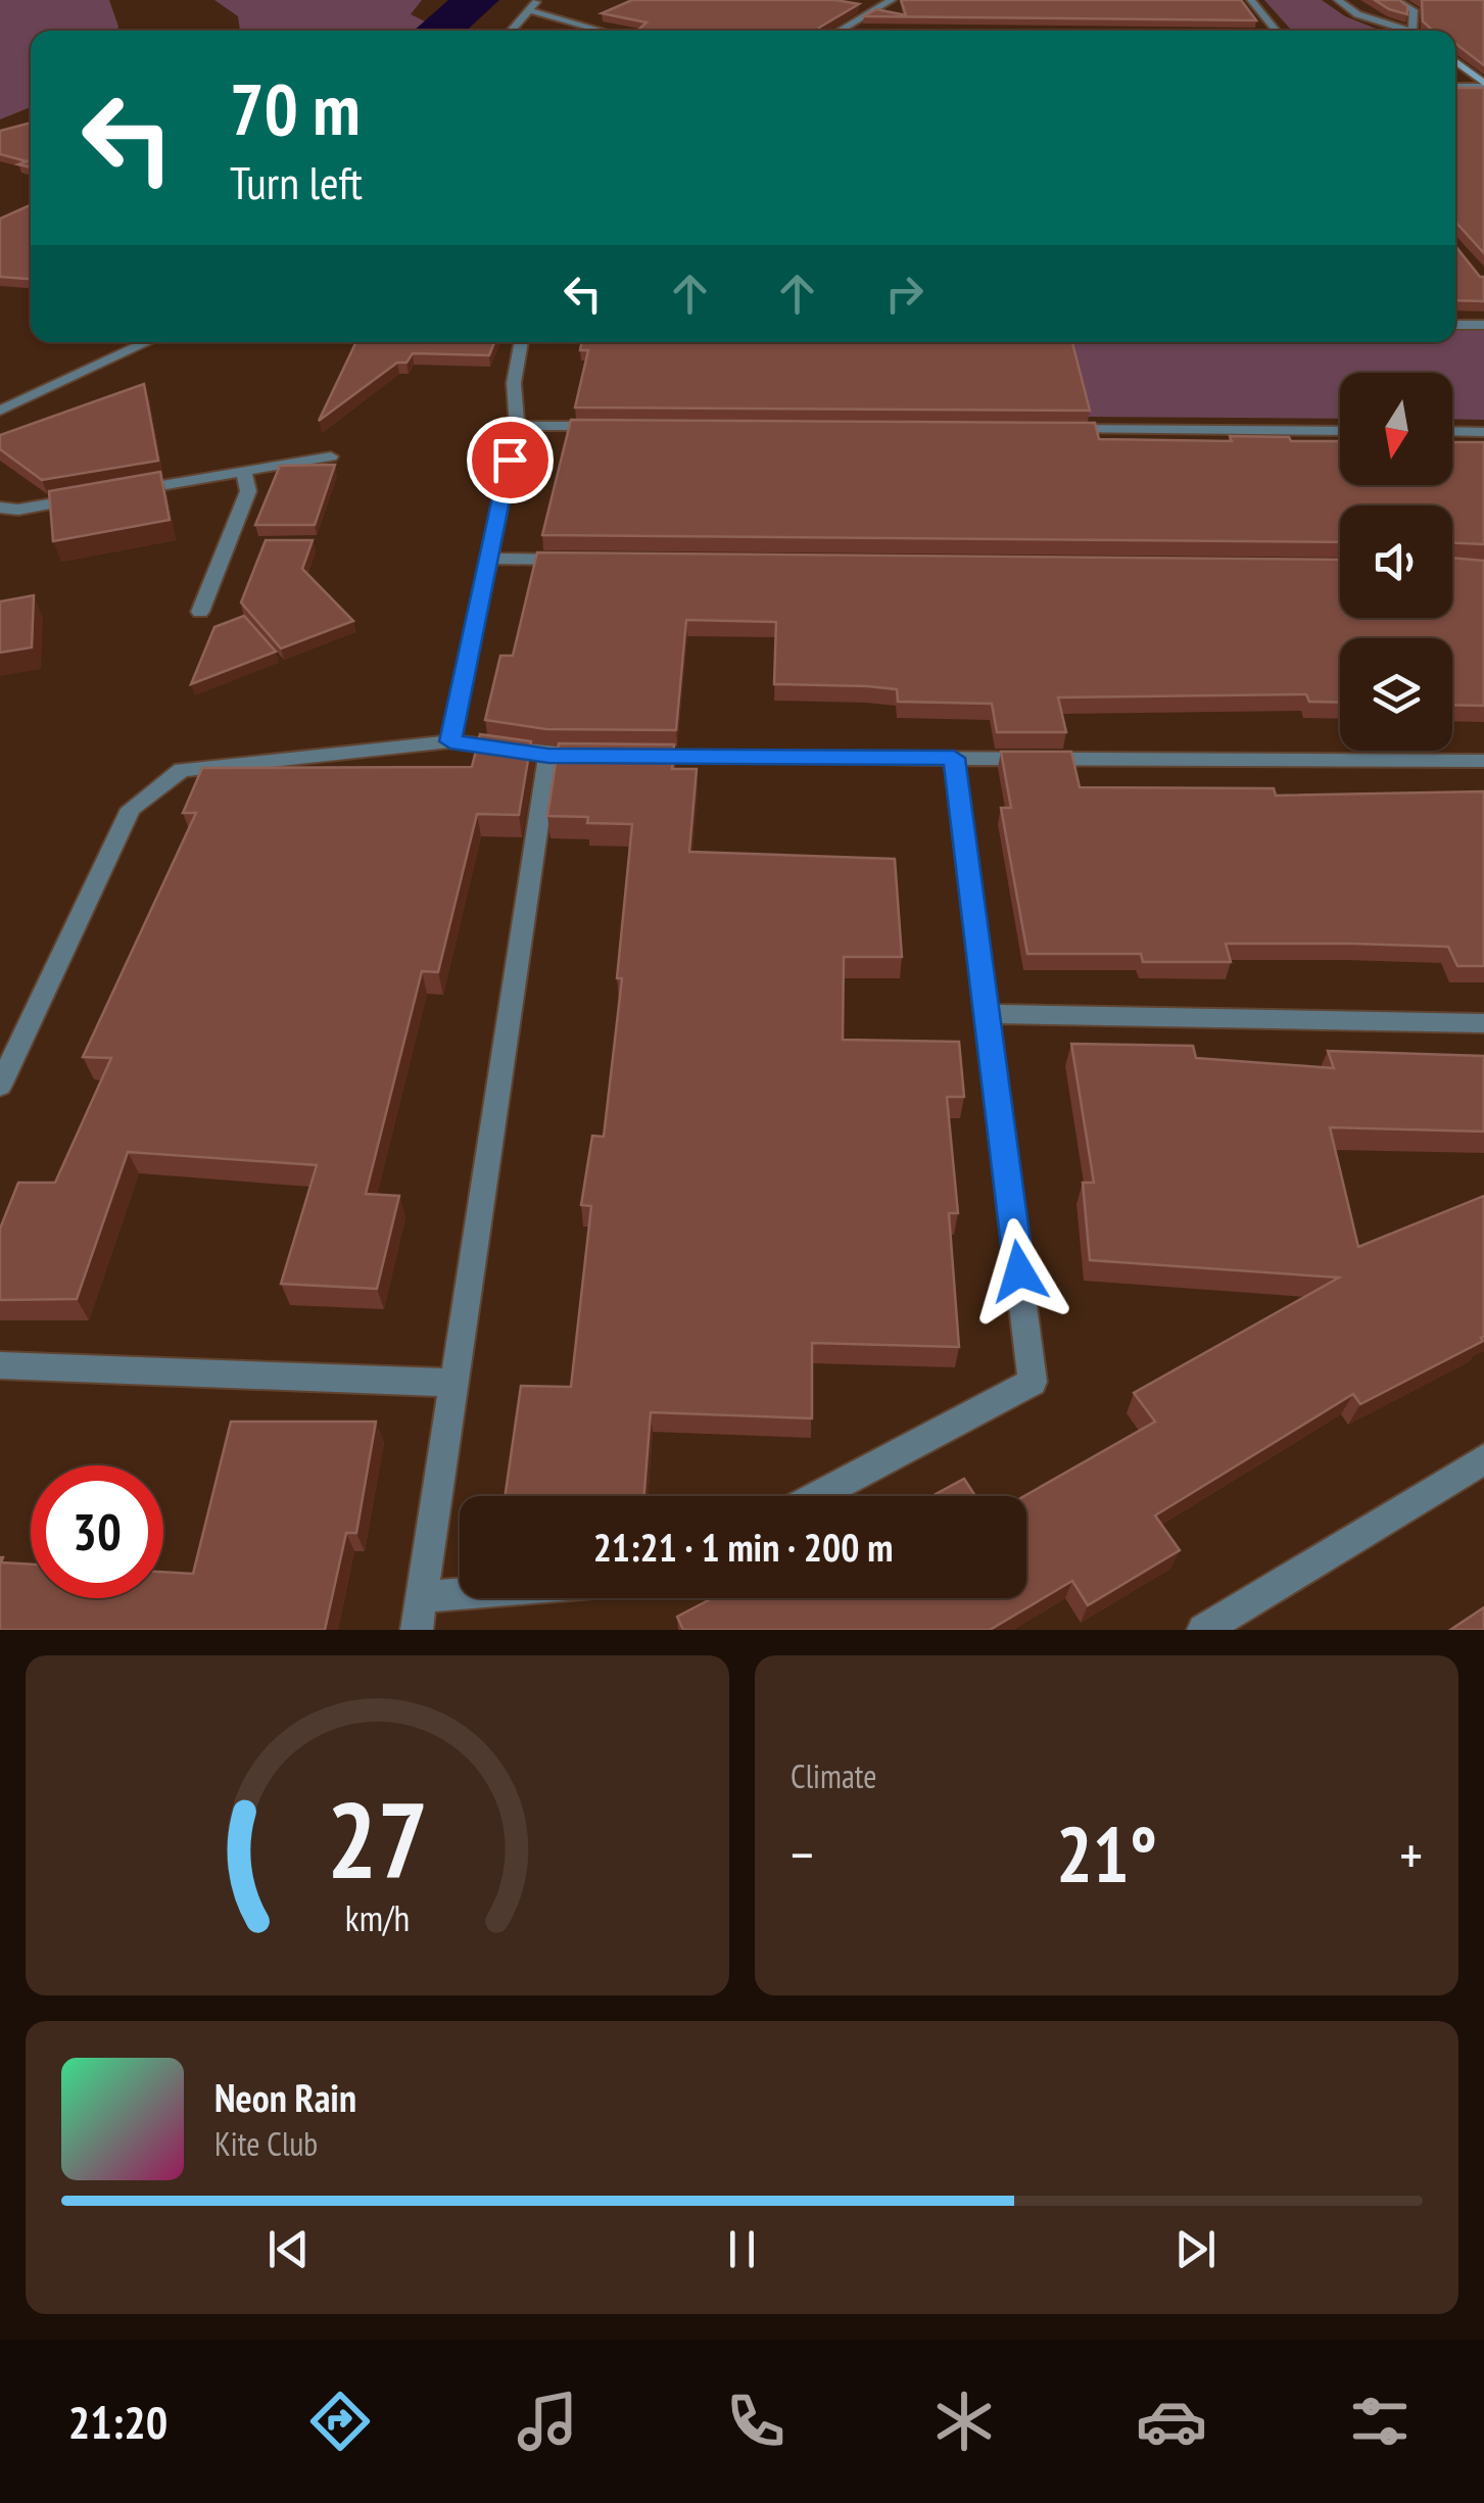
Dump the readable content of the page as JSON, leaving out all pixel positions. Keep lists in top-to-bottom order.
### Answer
{
  "north": "bottom",
  "page": {
    "turn": ["70 m", "Turn left"],
    "limit": "30",
    "trip": "21:21 · 1 min · 200 m",
    "tile": "Climate",
    "heat": ["−", "21°", "+"],
    "song": ["Neon Rain", "Kite Club"],
    "tabs": "21:20",
    "gauge": ["27", "km/h"]
  }
}
